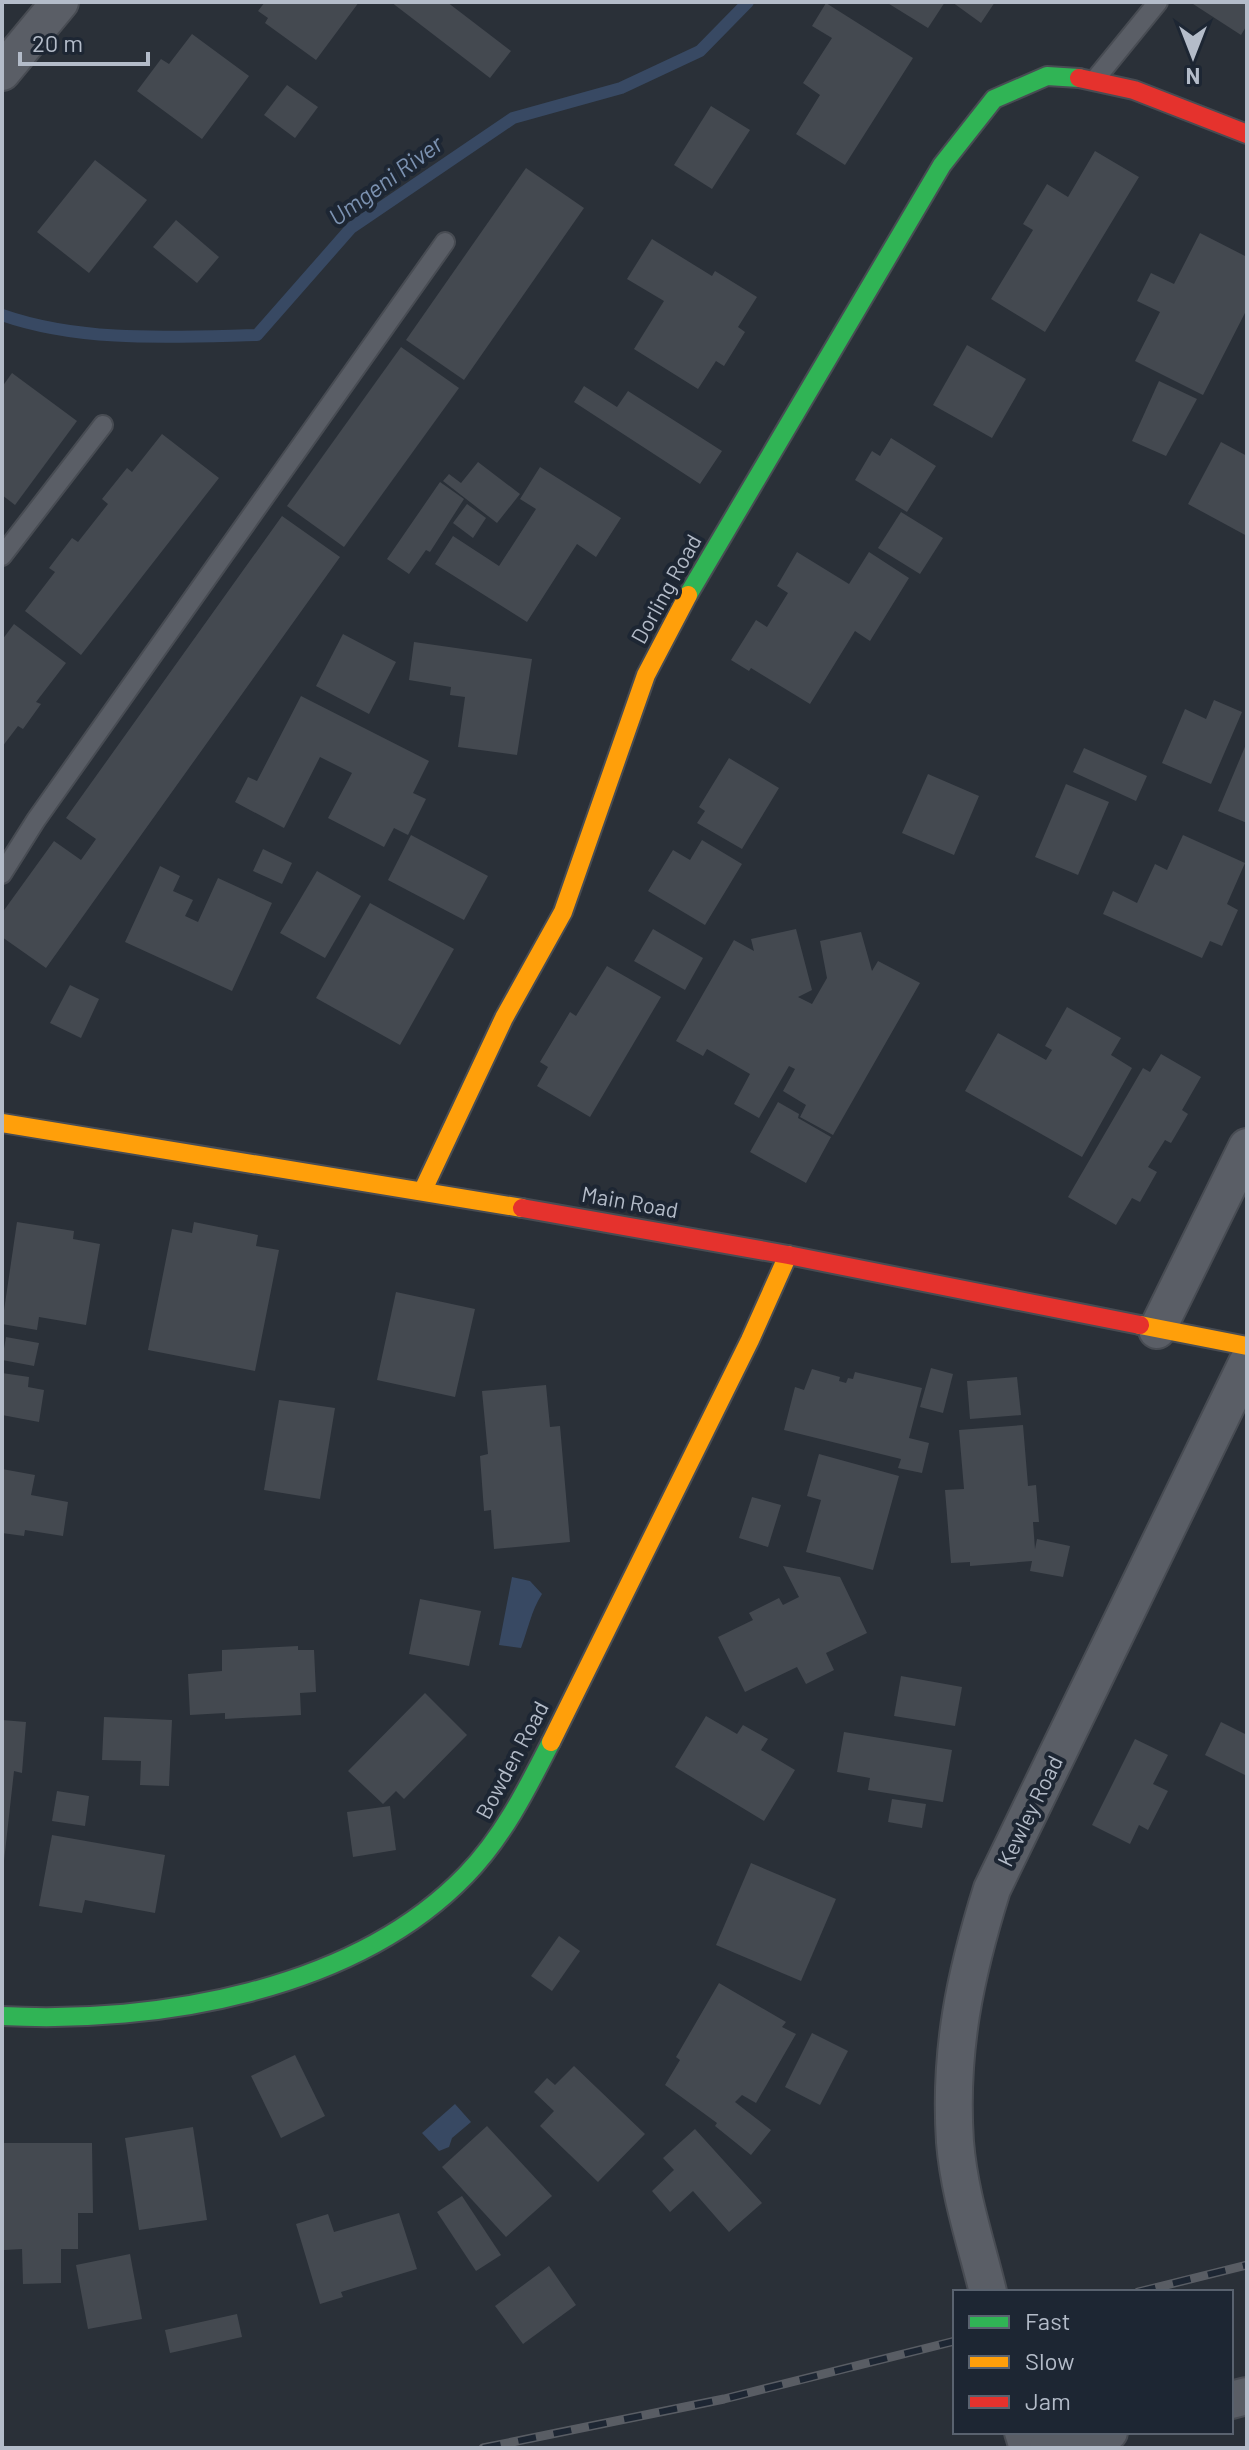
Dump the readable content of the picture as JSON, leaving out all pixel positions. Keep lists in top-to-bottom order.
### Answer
{
  "streets": {
    "street": [
      "Dorling Road",
      "Main Road",
      "Bowden Road",
      "Kewley Road"
    ]
  },
  "crossings": [
    ["Dorling Road", "Main Road"],
    ["Main Road", "Bowden Road"]
  ],
  "water": ["Umgeni River"],
  "legend": ["Fast", "Slow", "Jam"],
  "scale_bar": "20 m",
  "north": "bottom"
}
